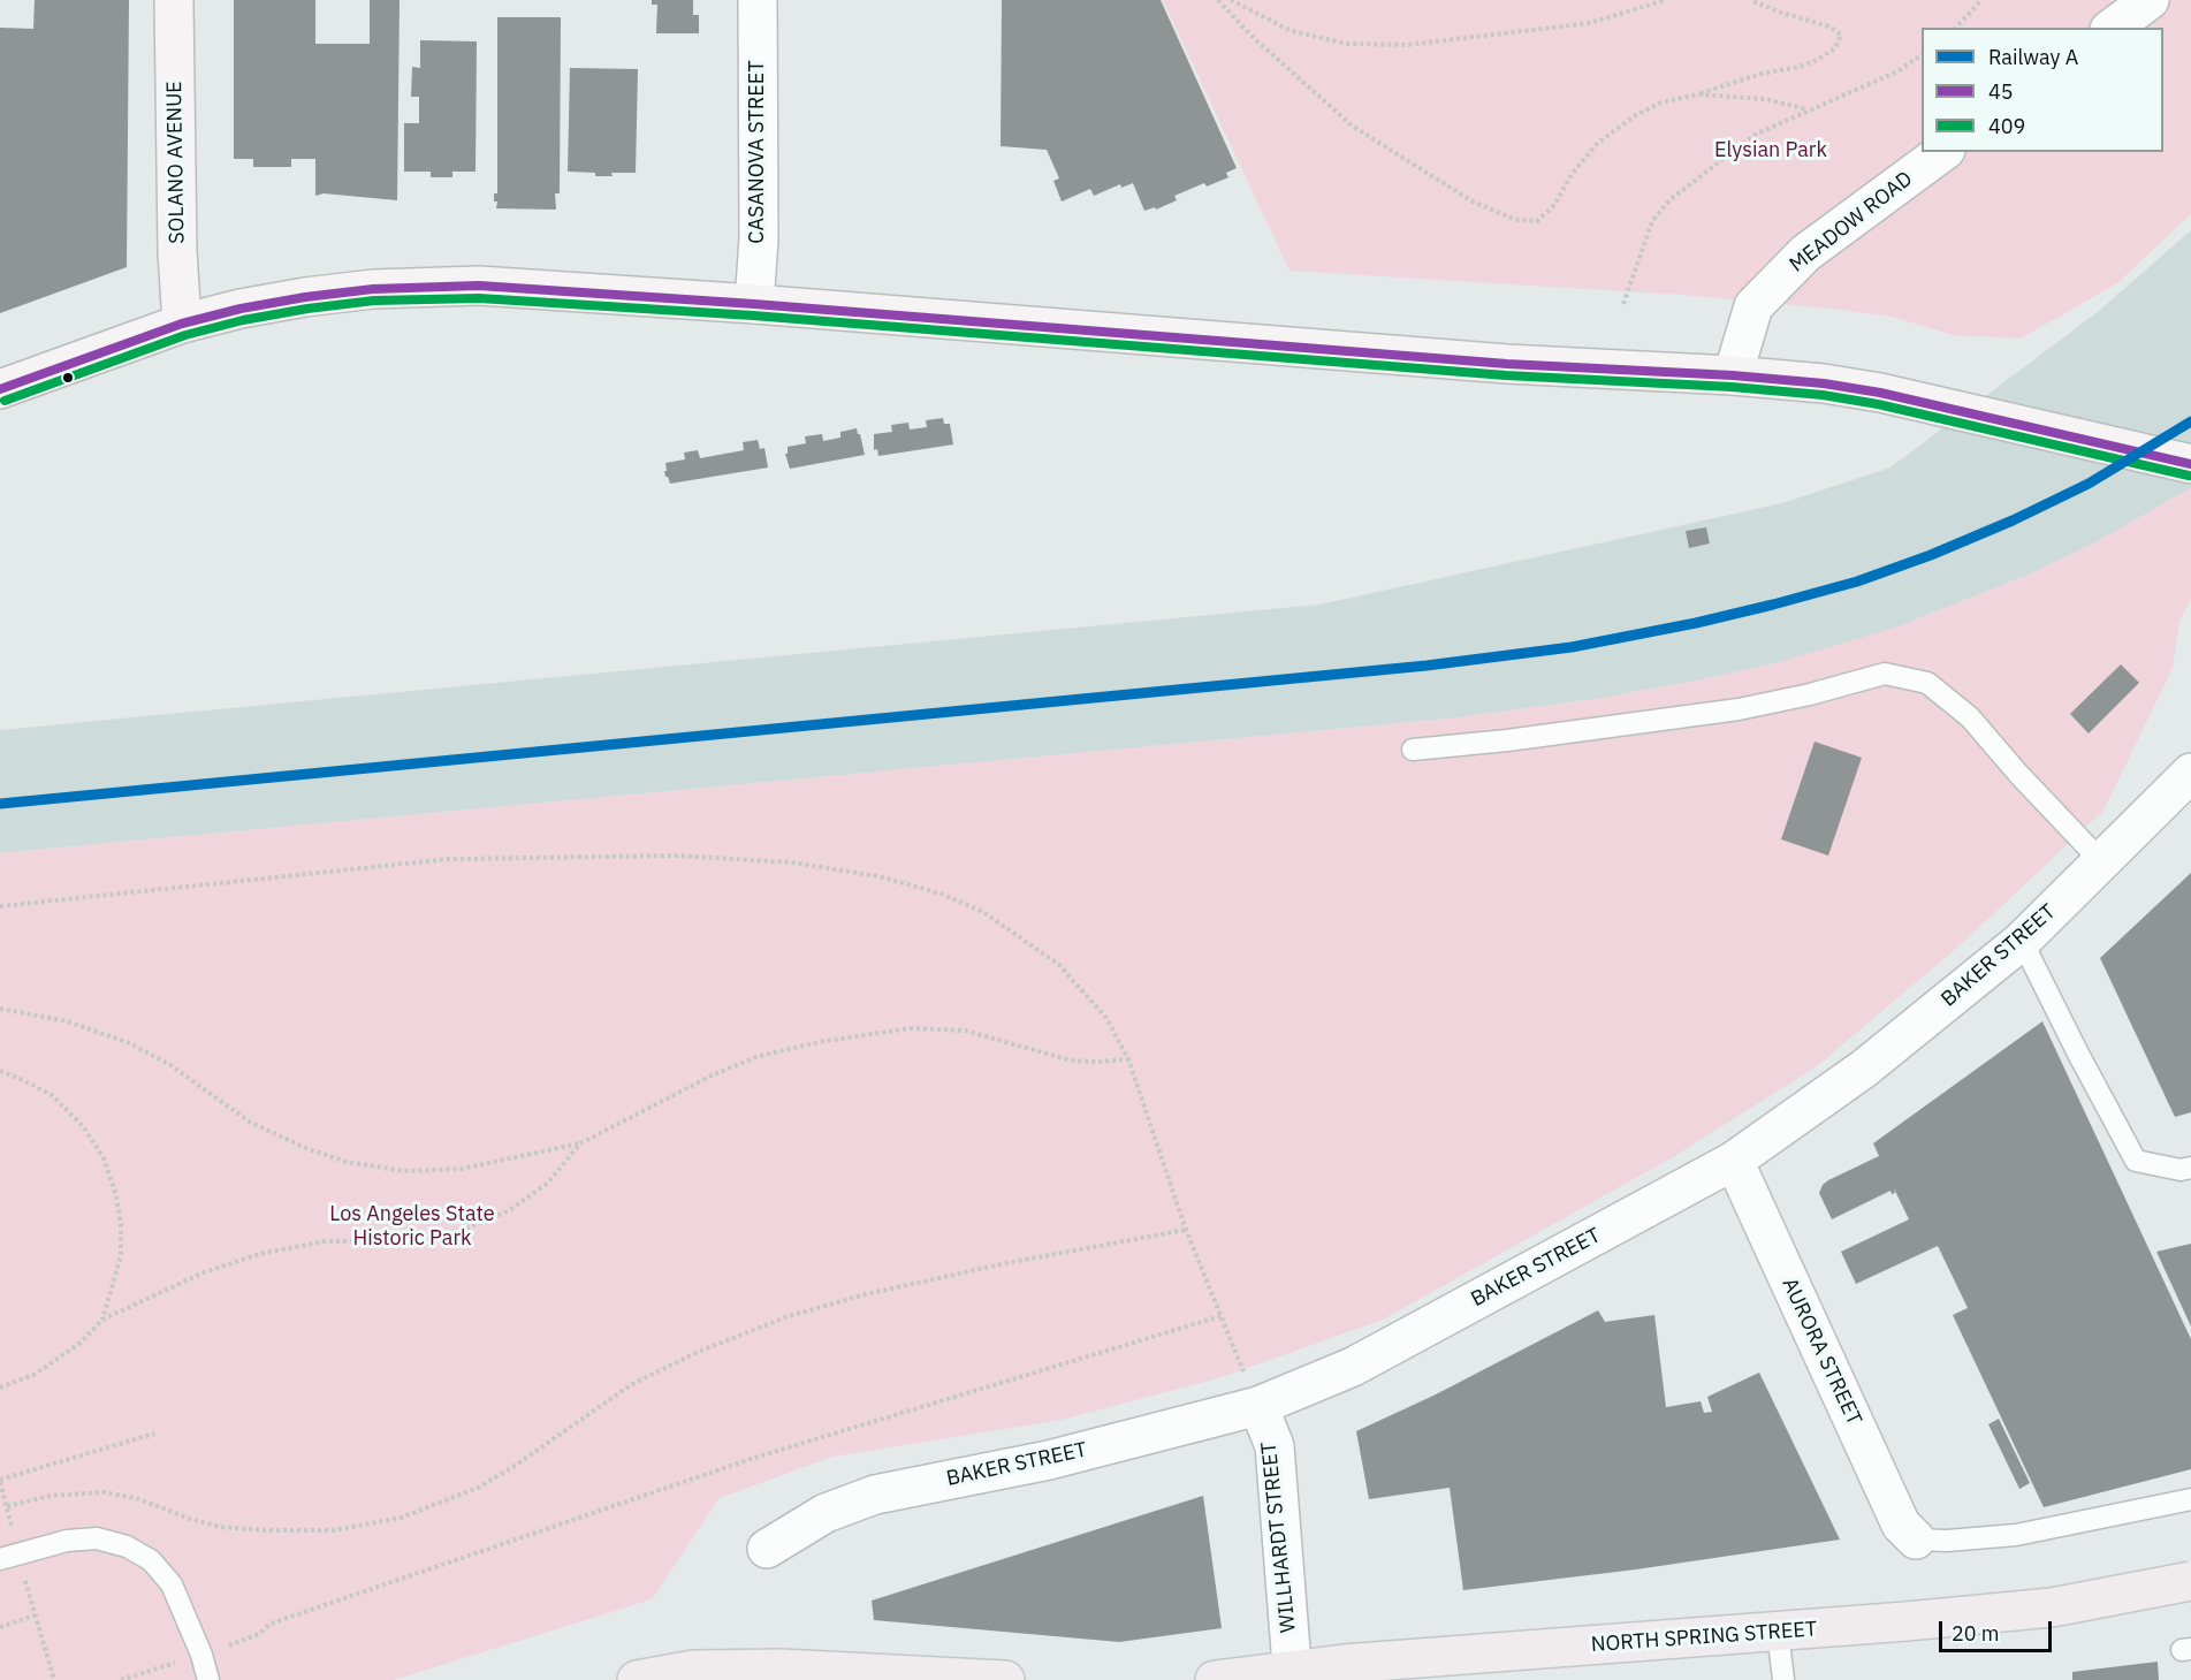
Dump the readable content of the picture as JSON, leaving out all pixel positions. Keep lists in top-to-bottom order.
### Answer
{
  "streets": {
    "main road": ["SOLANO AVENUE", "NORTH SPRING STREET"],
    "street": [
      "CASANOVA STREET",
      "MEADOW ROAD",
      "BAKER STREET",
      "AURORA STREET",
      "WILLHARDT STREET"
    ]
  },
  "crossings": [
    ["BAKER STREET", "AURORA STREET"],
    ["BAKER STREET", "WILLHARDT STREET"],
    ["WILLHARDT STREET", "NORTH SPRING STREET"]
  ],
  "parks": ["Elysian Park", "Los Angeles State Historic Park"],
  "lines": ["transit line 45", "transit line 409", "rail line A"],
  "legend": ["Railway A", "45", "409"],
  "scale_bar": "20 m"
}
